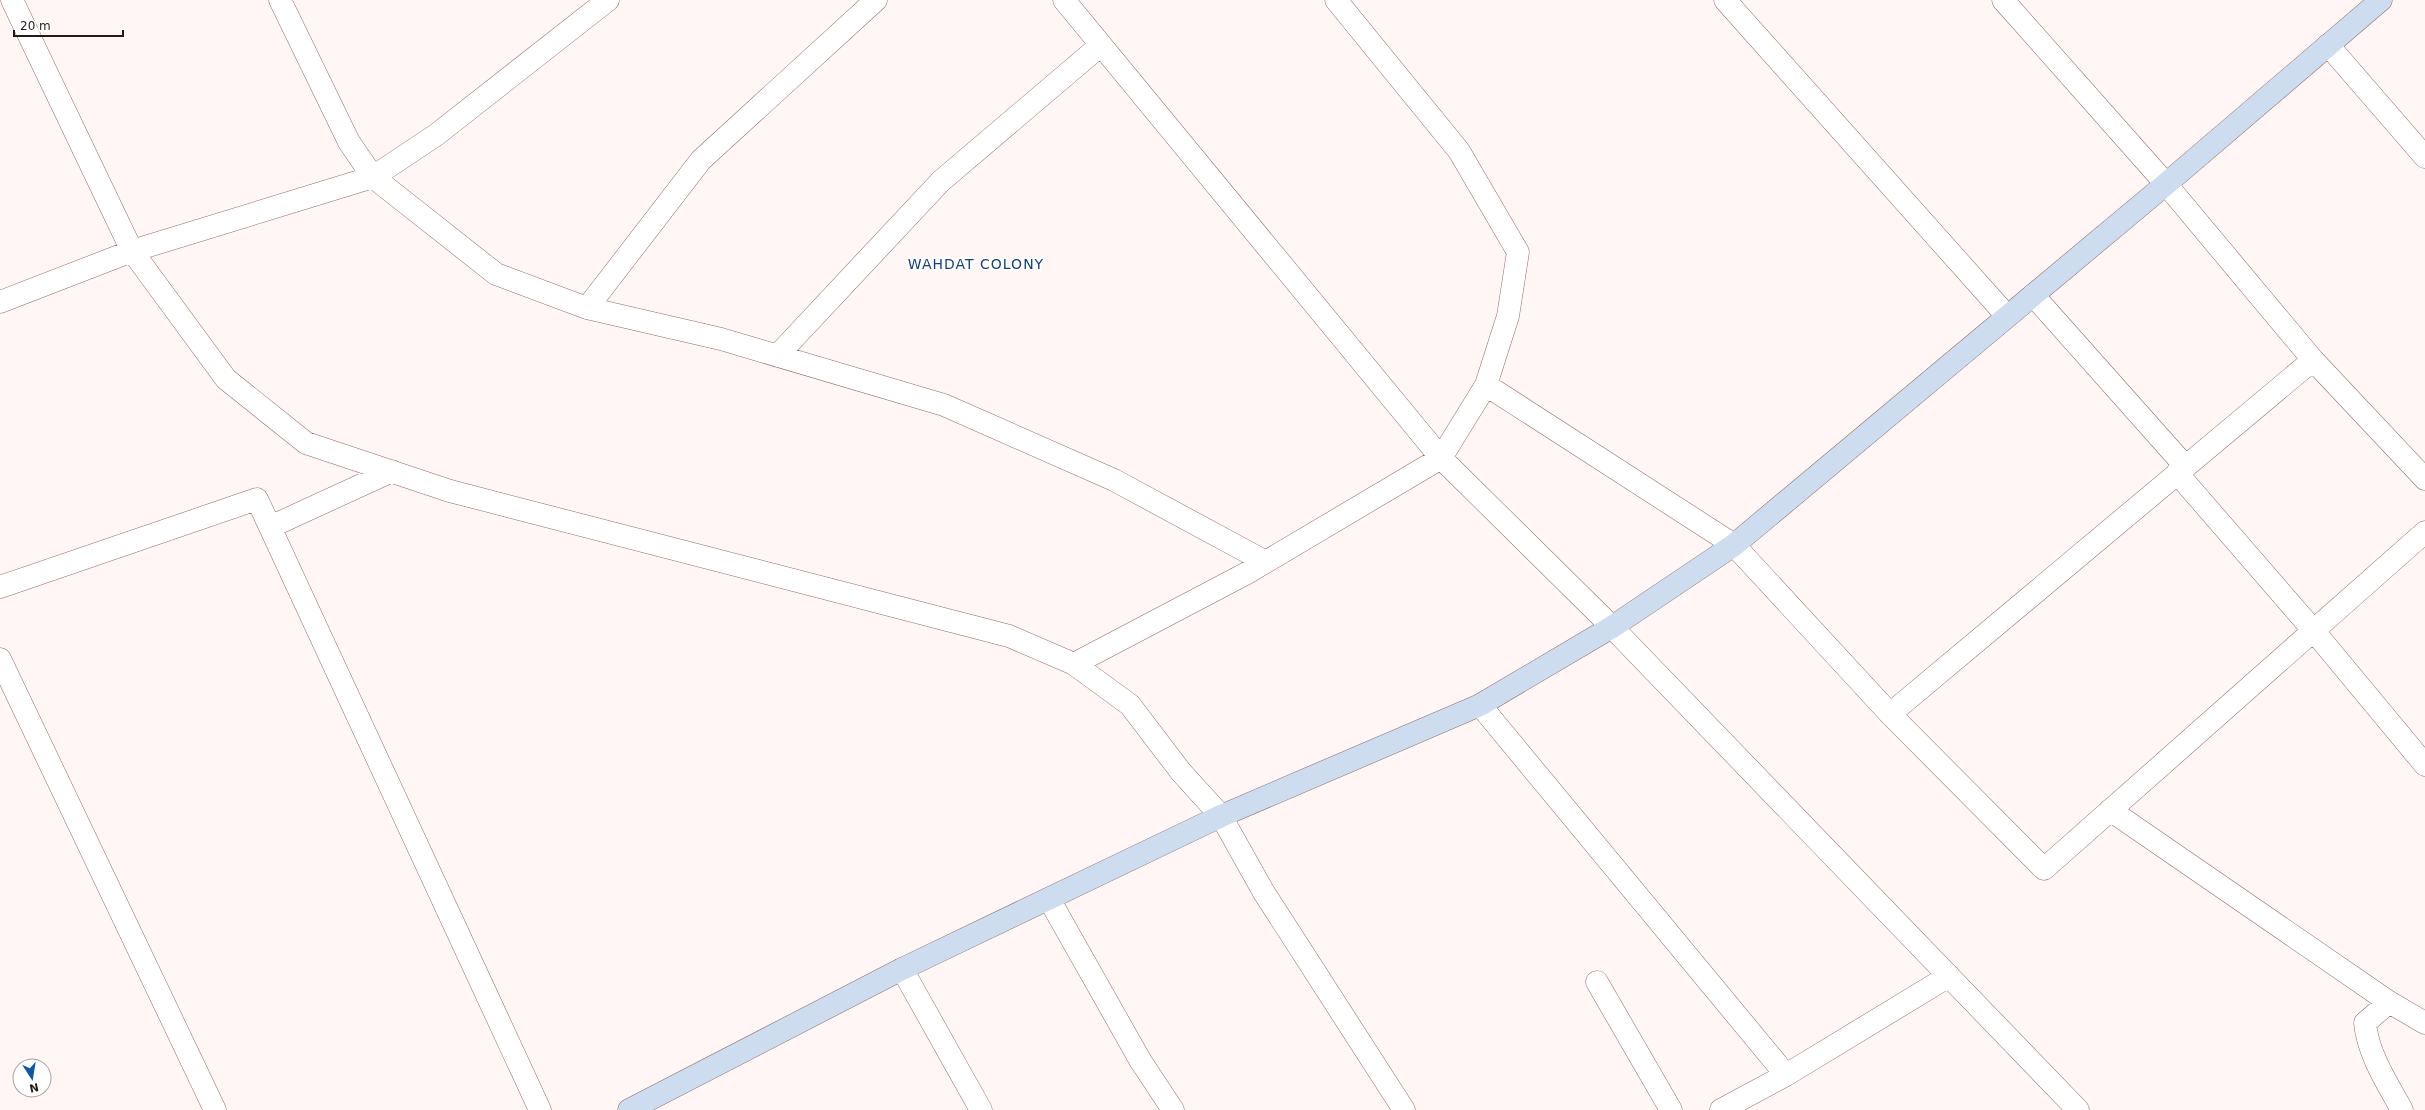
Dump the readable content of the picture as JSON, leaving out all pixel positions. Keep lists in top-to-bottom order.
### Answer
{
  "districts": ["WAHDAT COLONY"],
  "scale_bar": "20 m",
  "north": "bottom"
}
